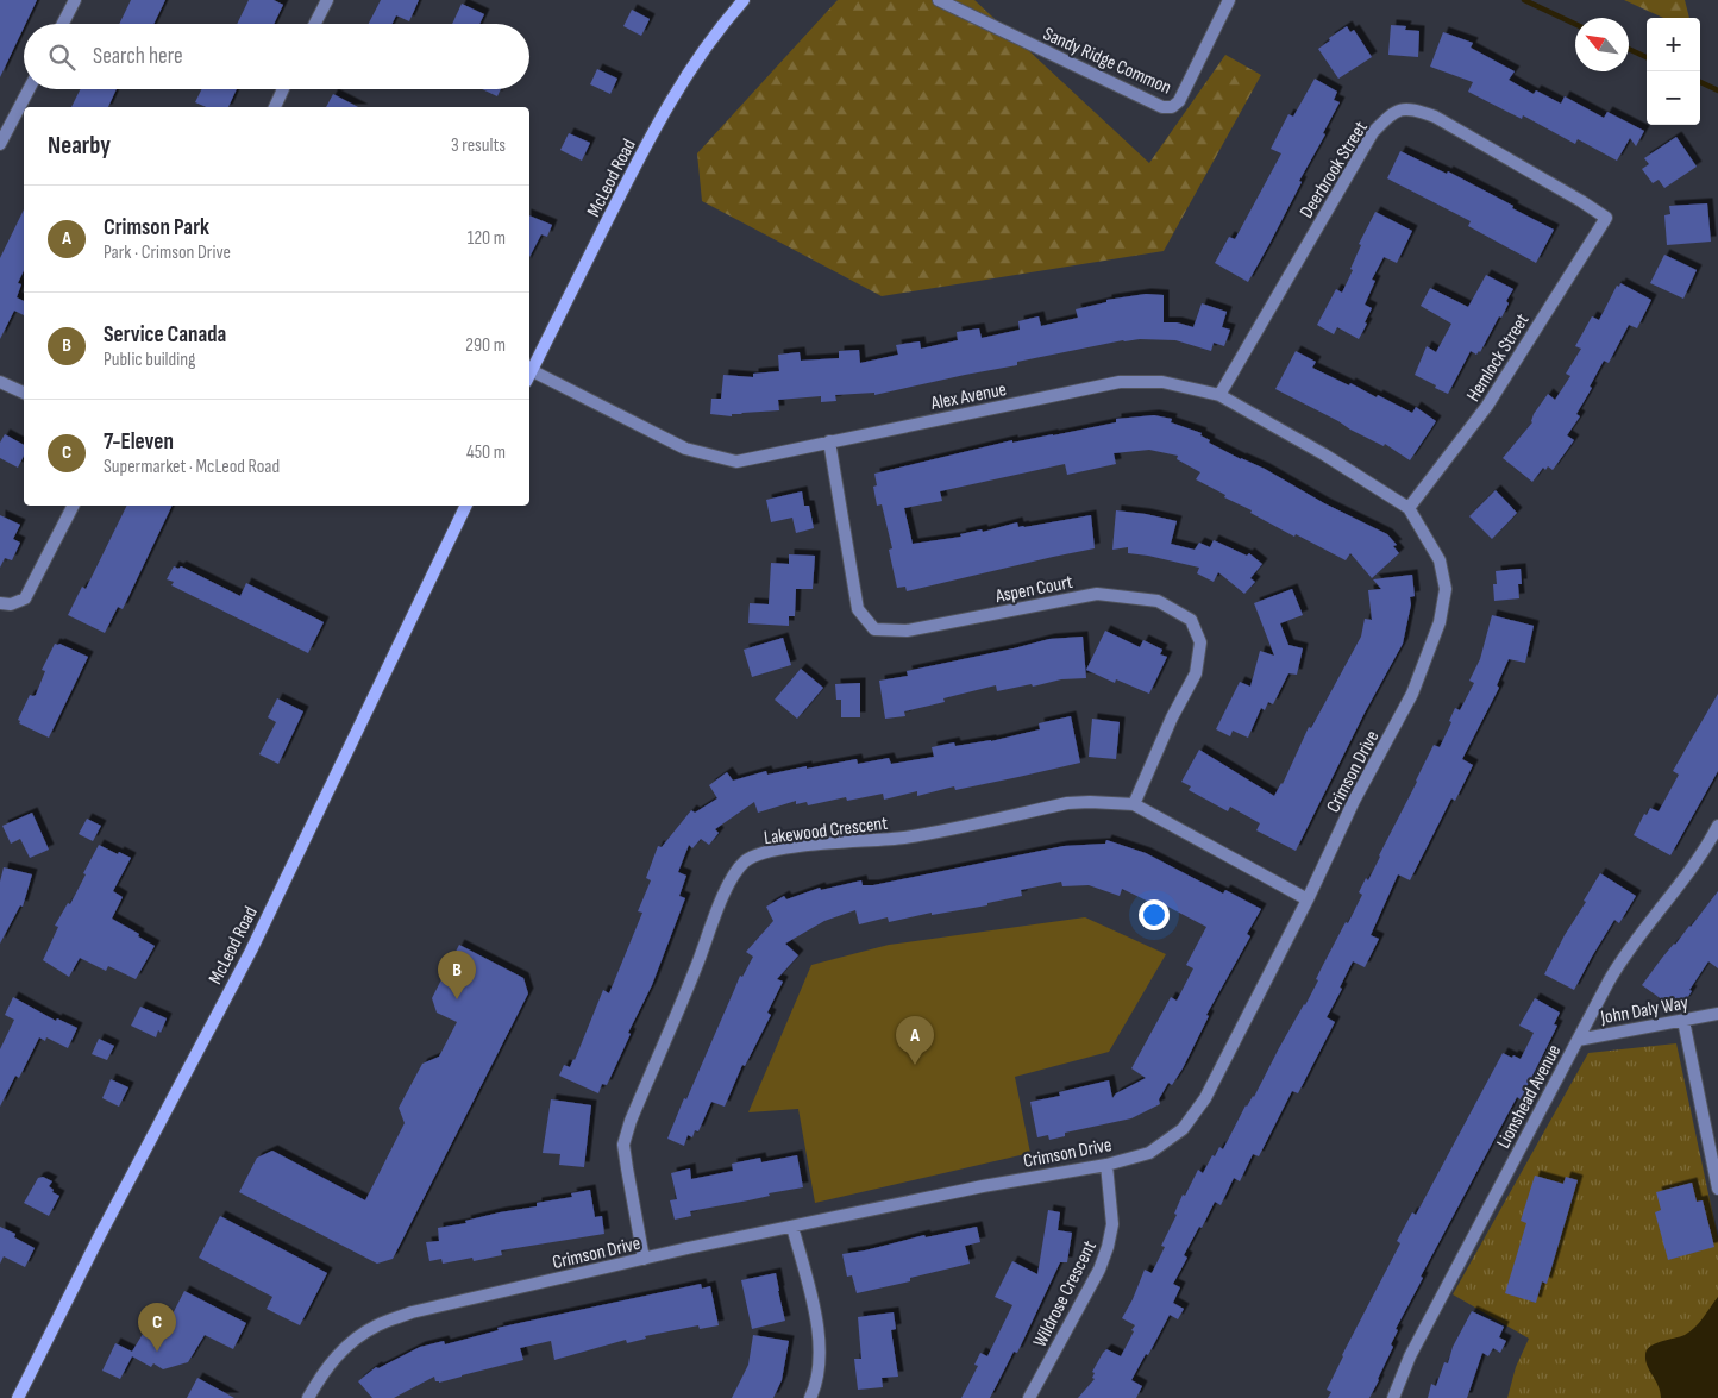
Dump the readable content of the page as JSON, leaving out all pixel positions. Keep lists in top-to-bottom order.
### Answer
{
  "streets": {
    "main road": ["McLeod Road"],
    "street": [
      "Sandy Ridge Common",
      "Deerbrook Street",
      "Hemlock Street",
      "Alex Avenue",
      "Aspen Court",
      "Crimson Drive",
      "Lakewood Crescent",
      "John Daly Way",
      "Lionshead Avenue",
      "Wildrose Crescent"
    ]
  },
  "crossings": [
    ["Deerbrook Street", "Hemlock Street"],
    ["Deerbrook Street", "Alex Avenue"],
    ["Hemlock Street", "Alex Avenue"],
    ["Hemlock Street", "Crimson Drive"],
    ["Alex Avenue", "Aspen Court"],
    ["Alex Avenue", "Crimson Drive"],
    ["Aspen Court", "Lakewood Crescent"],
    ["Crimson Drive", "Lakewood Crescent"],
    ["Crimson Drive", "Wildrose Crescent"],
    ["John Daly Way", "Lionshead Avenue"]
  ],
  "north": "top left",
  "page": {
    "map_buttons": ["+", "−"],
    "search": "Search here",
    "heading": ["Nearby", "3 results"],
    "list": [
      {
        "mark": "A",
        "name": "Crimson Park",
        "note": "Park · Crimson Drive",
        "value": "120 m"
      },
      {
        "mark": "B",
        "name": "Service Canada",
        "note": "Public building",
        "value": "290 m"
      },
      {
        "mark": "C",
        "name": "7-Eleven",
        "note": "Supermarket · McLeod Road",
        "value": "450 m"
      }
    ],
    "pins": ["B", "A", "C"]
  }
}
